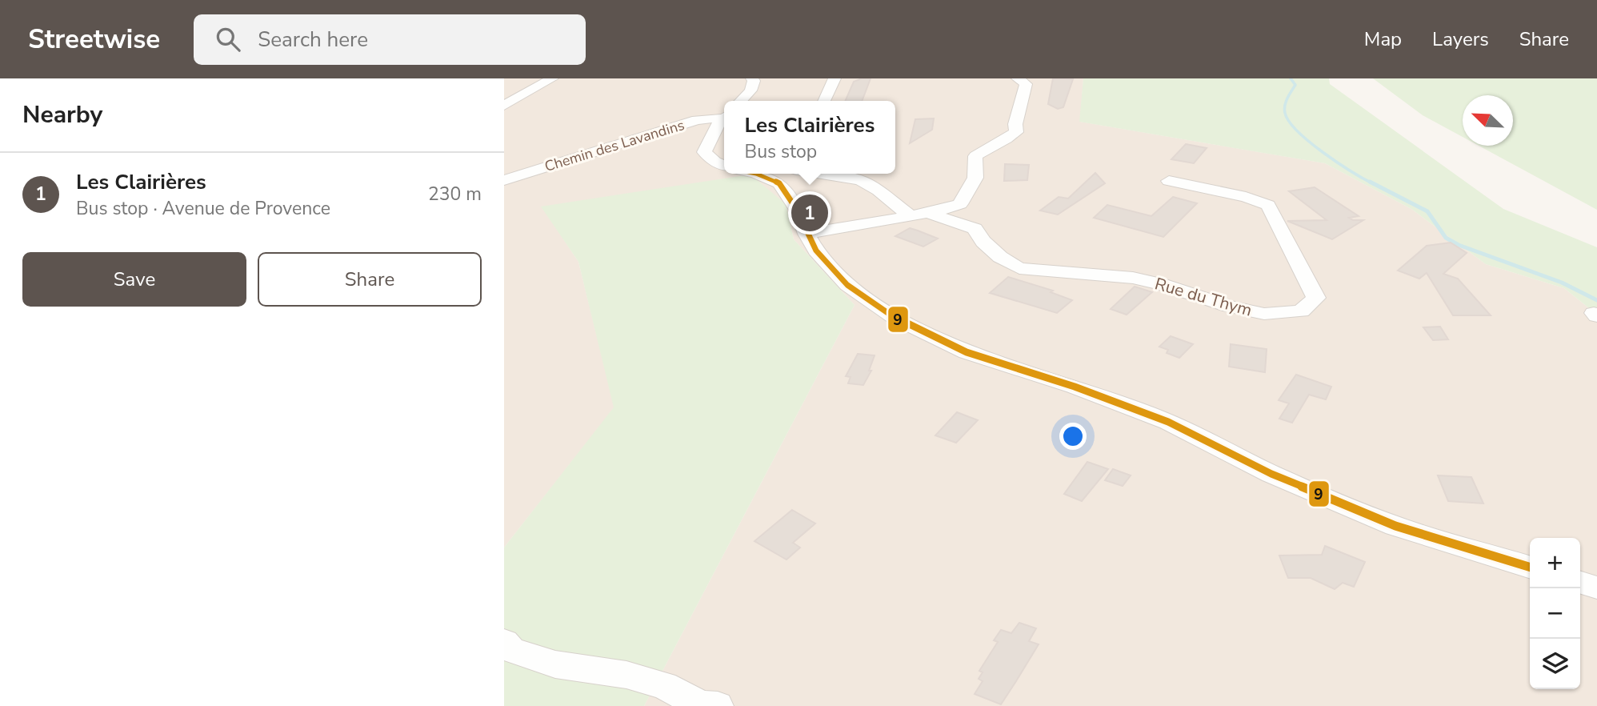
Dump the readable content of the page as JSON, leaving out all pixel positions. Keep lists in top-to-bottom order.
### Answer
{
  "streets": {
    "street": ["Chemin des Lavandins", "Rue du Thym"]
  },
  "lines": ["transit line 9"],
  "north": "top left",
  "page": {
    "header": "Streetwise",
    "search": "Search here",
    "nav": ["Map", "Layers", "Share"],
    "heading": "Nearby",
    "popup": ["Les Clairières", "Bus stop"],
    "list": [
      {
        "mark": "1",
        "name": "Les Clairières",
        "note": "Bus stop · Avenue de Provence",
        "value": "230 m"
      }
    ],
    "pins": "1",
    "buttons": ["Save", "Share"],
    "map_buttons": ["+", "−"]
  }
}
